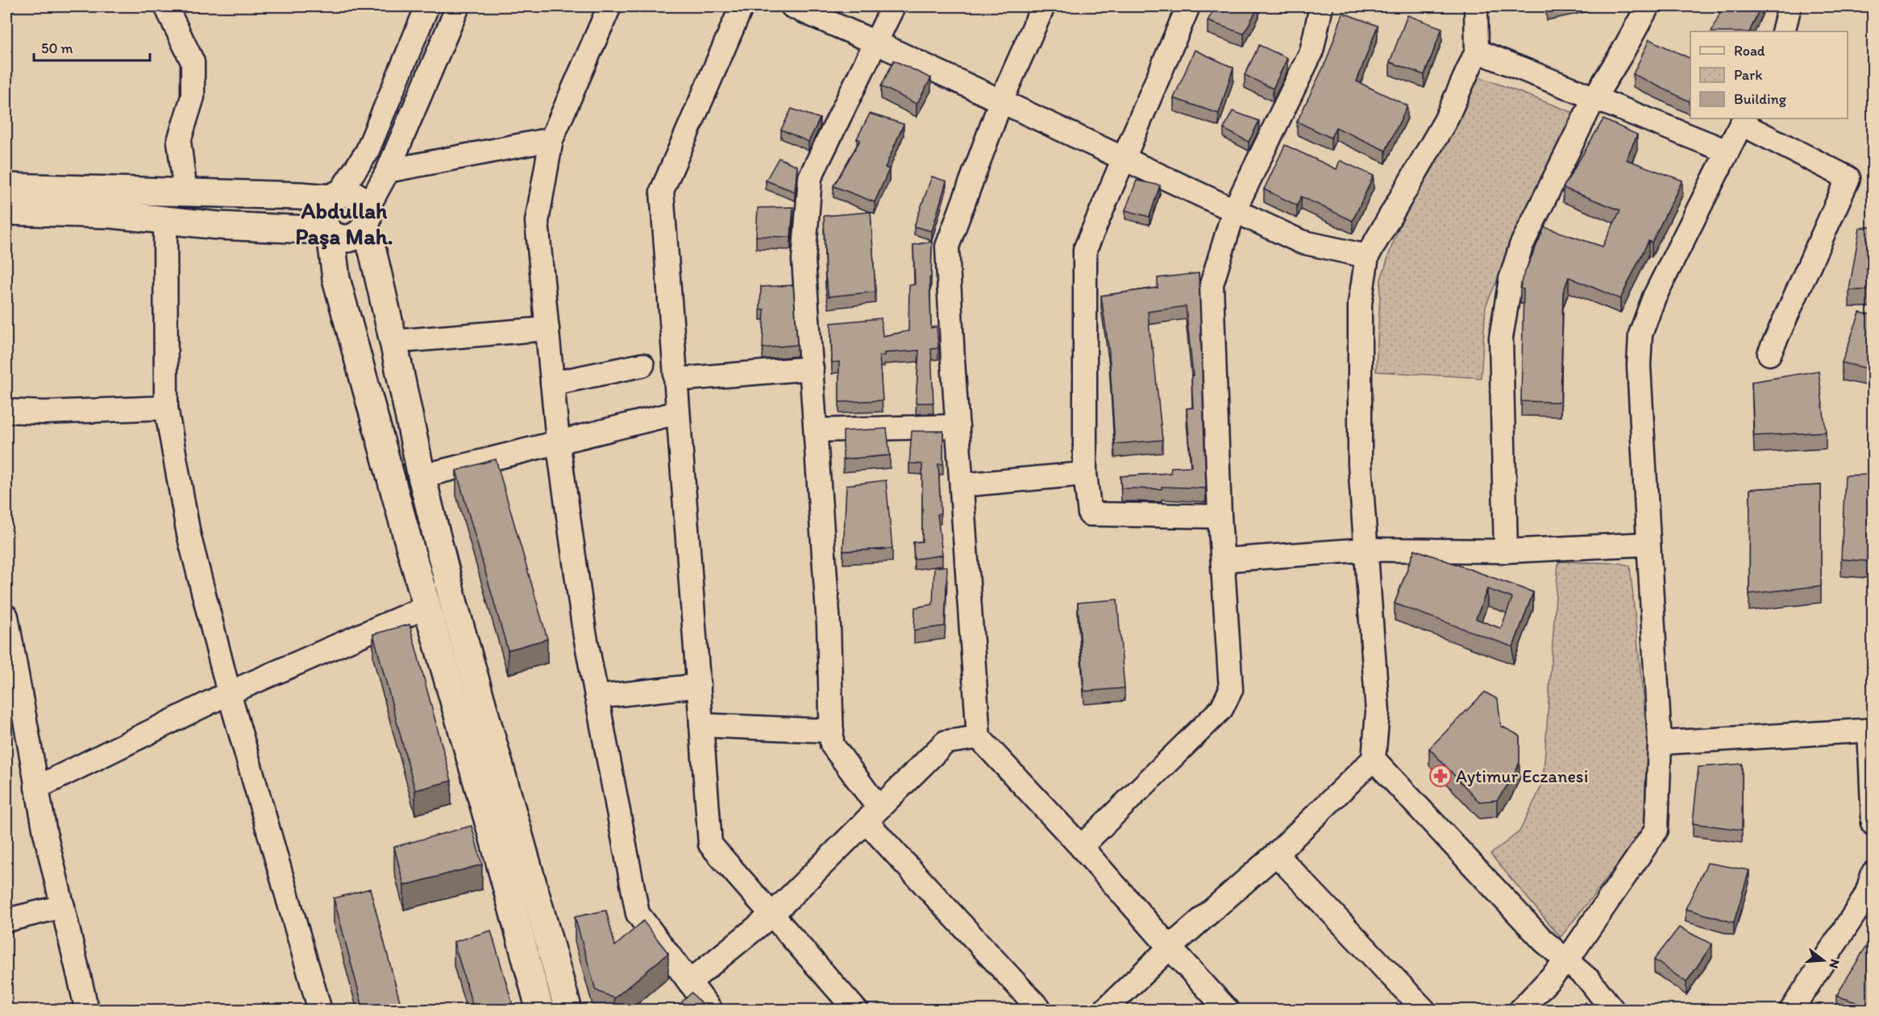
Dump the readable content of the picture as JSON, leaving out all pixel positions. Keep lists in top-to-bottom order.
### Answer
{
  "districts": ["Abdullah Paşa Mah."],
  "places": {
    "pharmacy": ["Aytimur Eczanesi"]
  },
  "legend": ["Road", "Park", "Building"],
  "scale_bar": "50 m",
  "north": "right"
}
